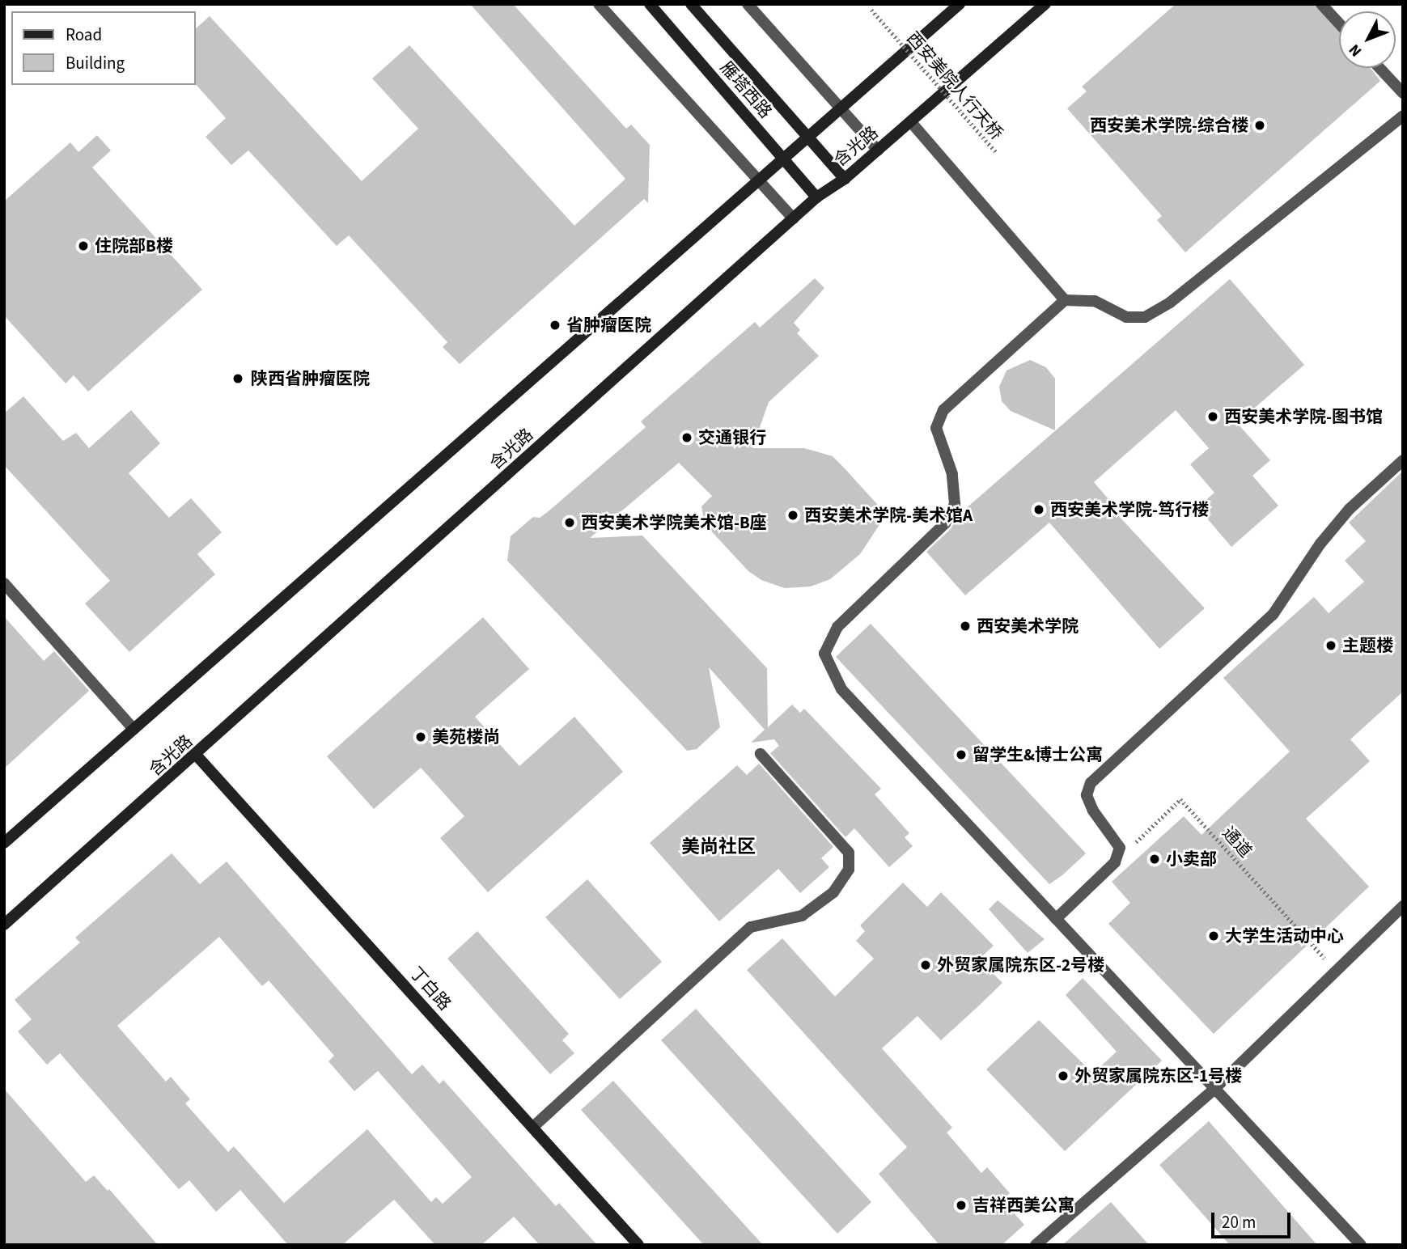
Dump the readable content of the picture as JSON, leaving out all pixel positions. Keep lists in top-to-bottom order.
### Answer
{
  "streets": {
    "main road": ["雁塔西路", "含光路", "丁白路"],
    "path": ["西安美院人行天桥", "通道"]
  },
  "crossings": [
    ["雁塔西路", "含光路"],
    ["含光路", "丁白路"]
  ],
  "districts": ["美尚社区"],
  "places": [
    "西安美术学院-综合楼",
    "住院部B楼",
    "省肿瘤医院",
    "陕西省肿瘤医院",
    "西安美术学院-图书馆",
    "交通银行",
    "西安美术学院-笃行楼",
    "西安美术学院-美术馆A",
    "西安美术学院美术馆-B座",
    "西安美术学院",
    "主题楼",
    "美苑楼尚",
    "留学生&博士公寓",
    "小卖部",
    "大学生活动中心",
    "外贸家属院东区-2号楼",
    "外贸家属院东区-1号楼",
    "吉祥西美公寓"
  ],
  "legend": ["Road", "Building"],
  "scale_bar": "20 m",
  "north": "bottom left"
}
